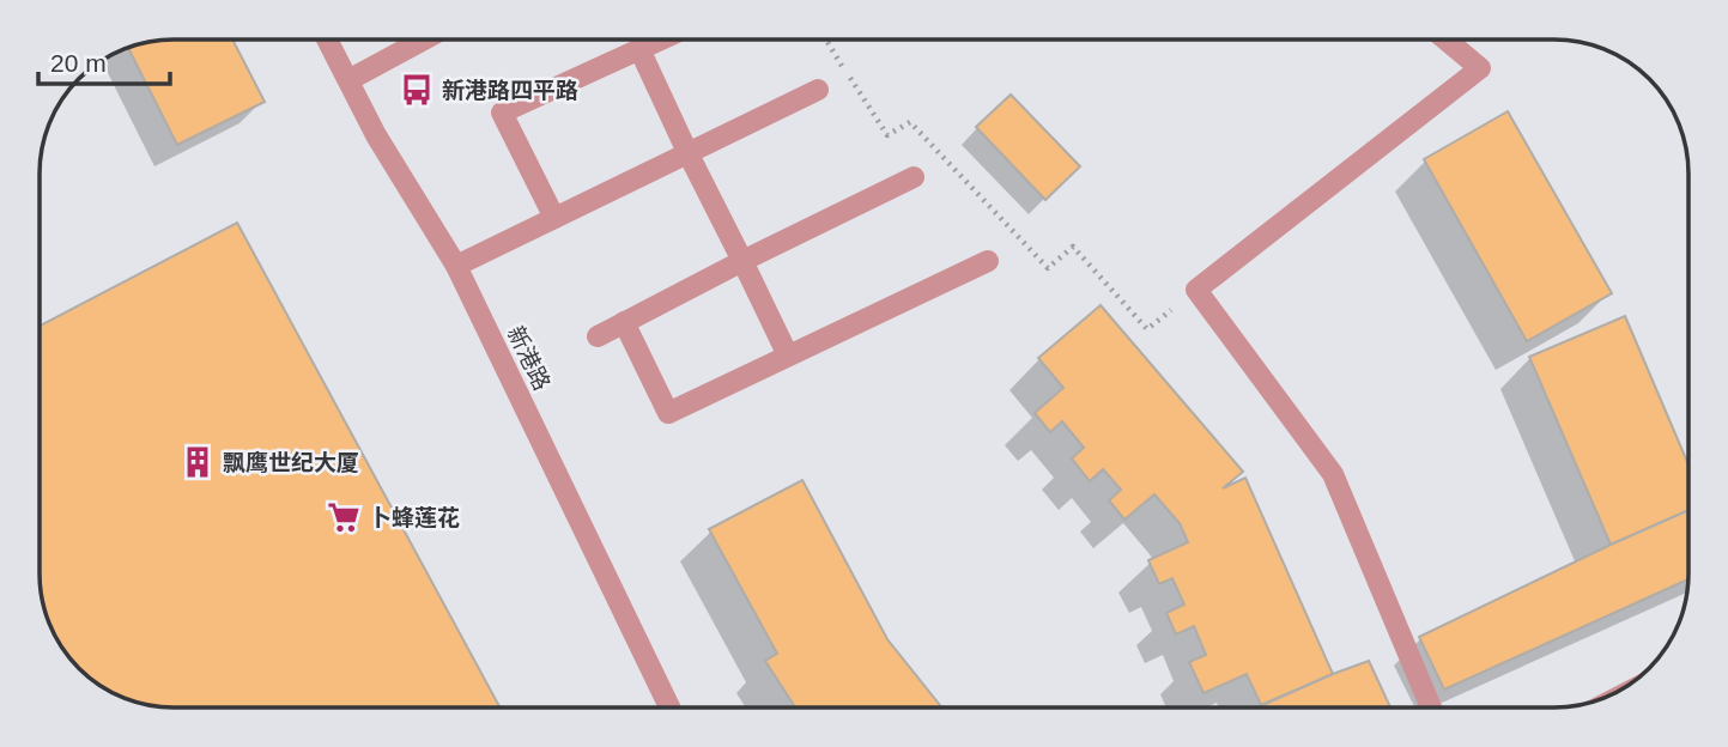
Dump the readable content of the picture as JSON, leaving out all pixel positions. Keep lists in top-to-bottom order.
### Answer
{
  "streets": {
    "street": ["新港路"]
  },
  "places": {
    "bus stop": ["新港路四平路"],
    "building": ["飘鹰世纪大厦"],
    "supermarket": ["卜蜂莲花"]
  },
  "scale_bar": "20 m"
}
